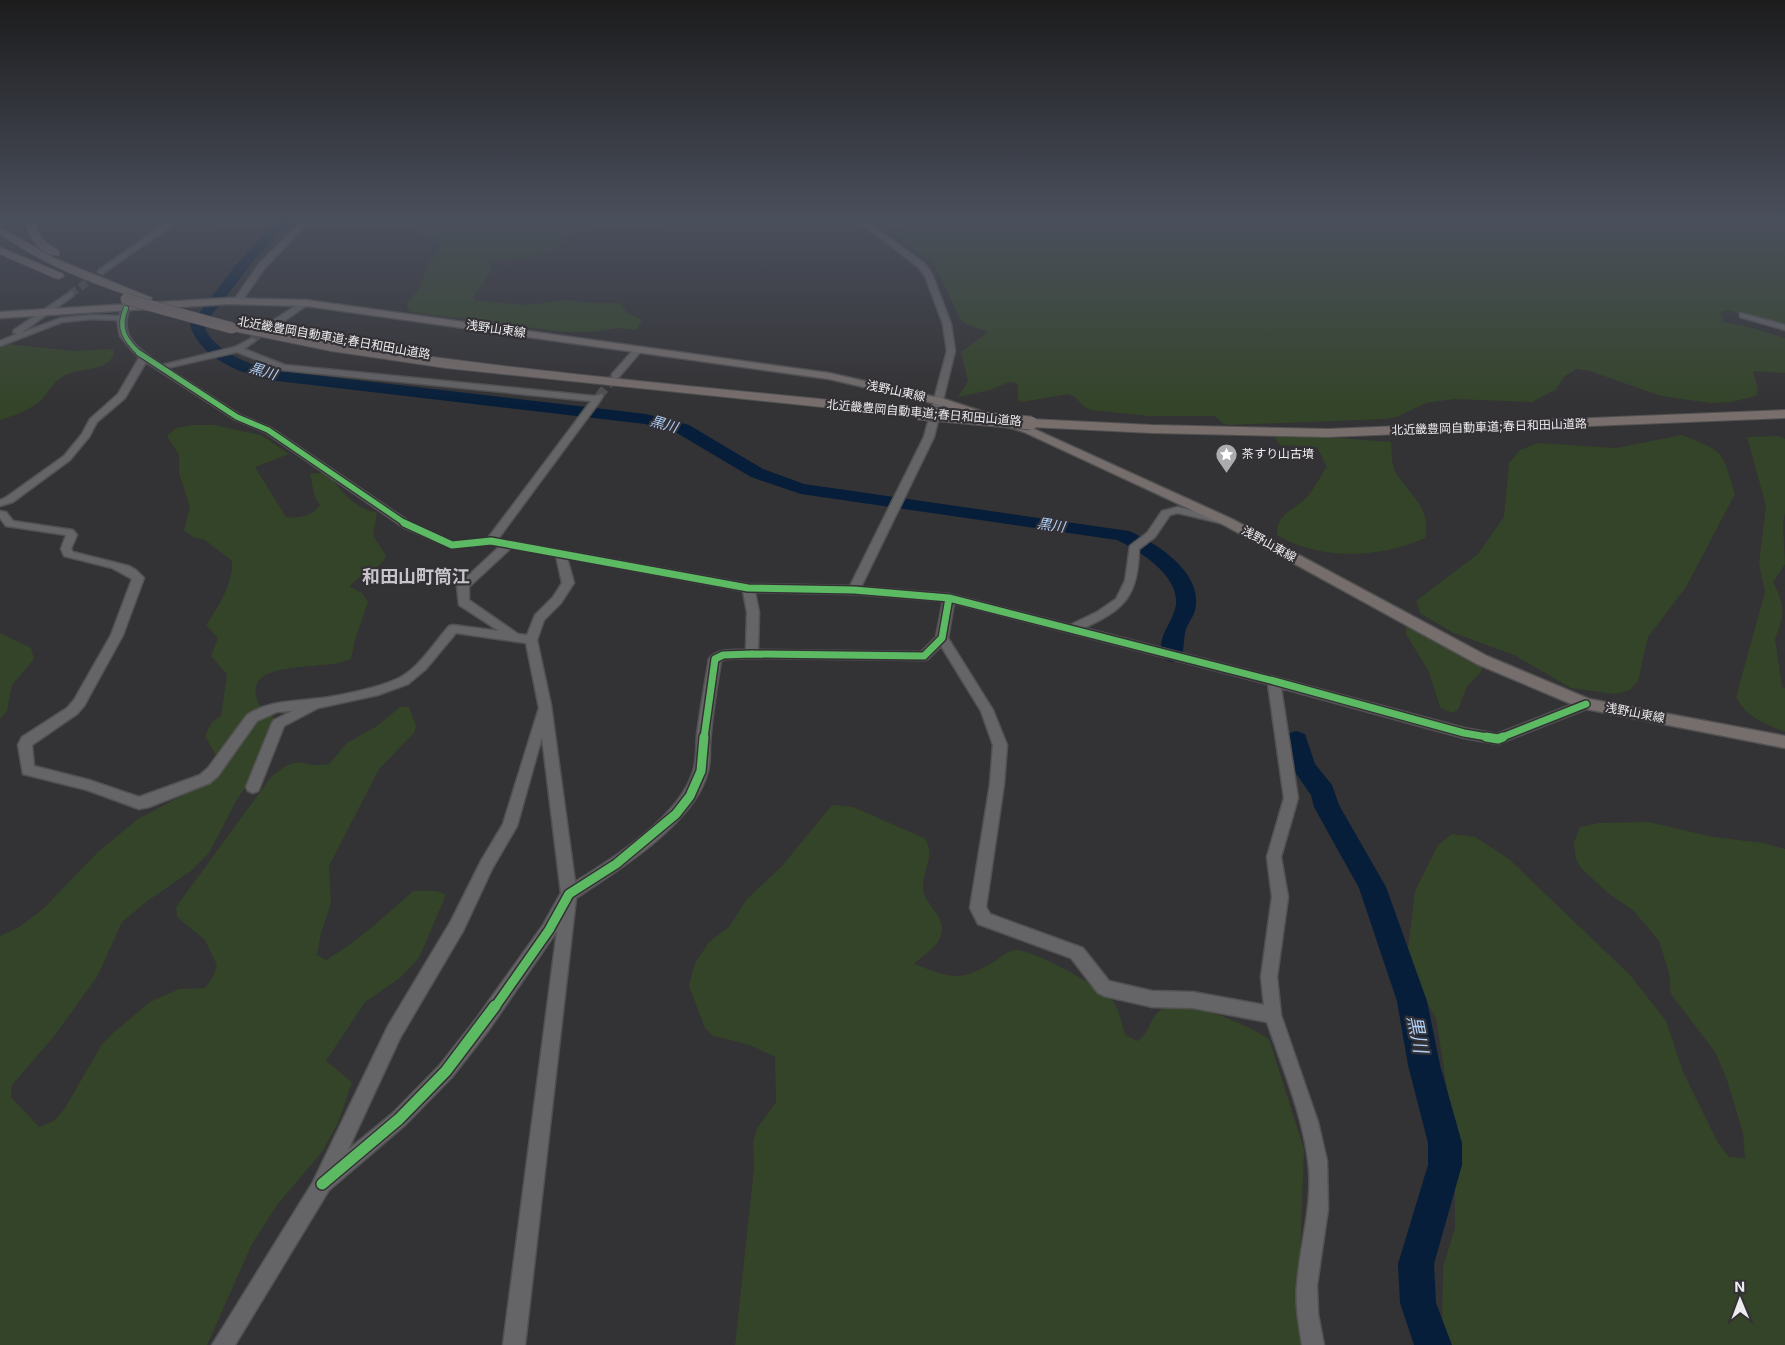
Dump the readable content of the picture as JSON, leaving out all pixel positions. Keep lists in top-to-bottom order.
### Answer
{
  "streets": {
    "highway": ["北近畿豊岡自動車道;春日和田山道路"],
    "main road": ["浅野山東線"]
  },
  "crossings": [
    ["浅野山東線", "北近畿豊岡自動車道;春日和田山道路"]
  ],
  "districts": ["和田山町筒江"],
  "water": ["黒川"],
  "places": {
    "place": ["茶すり山古墳"]
  },
  "north": "top"
}
